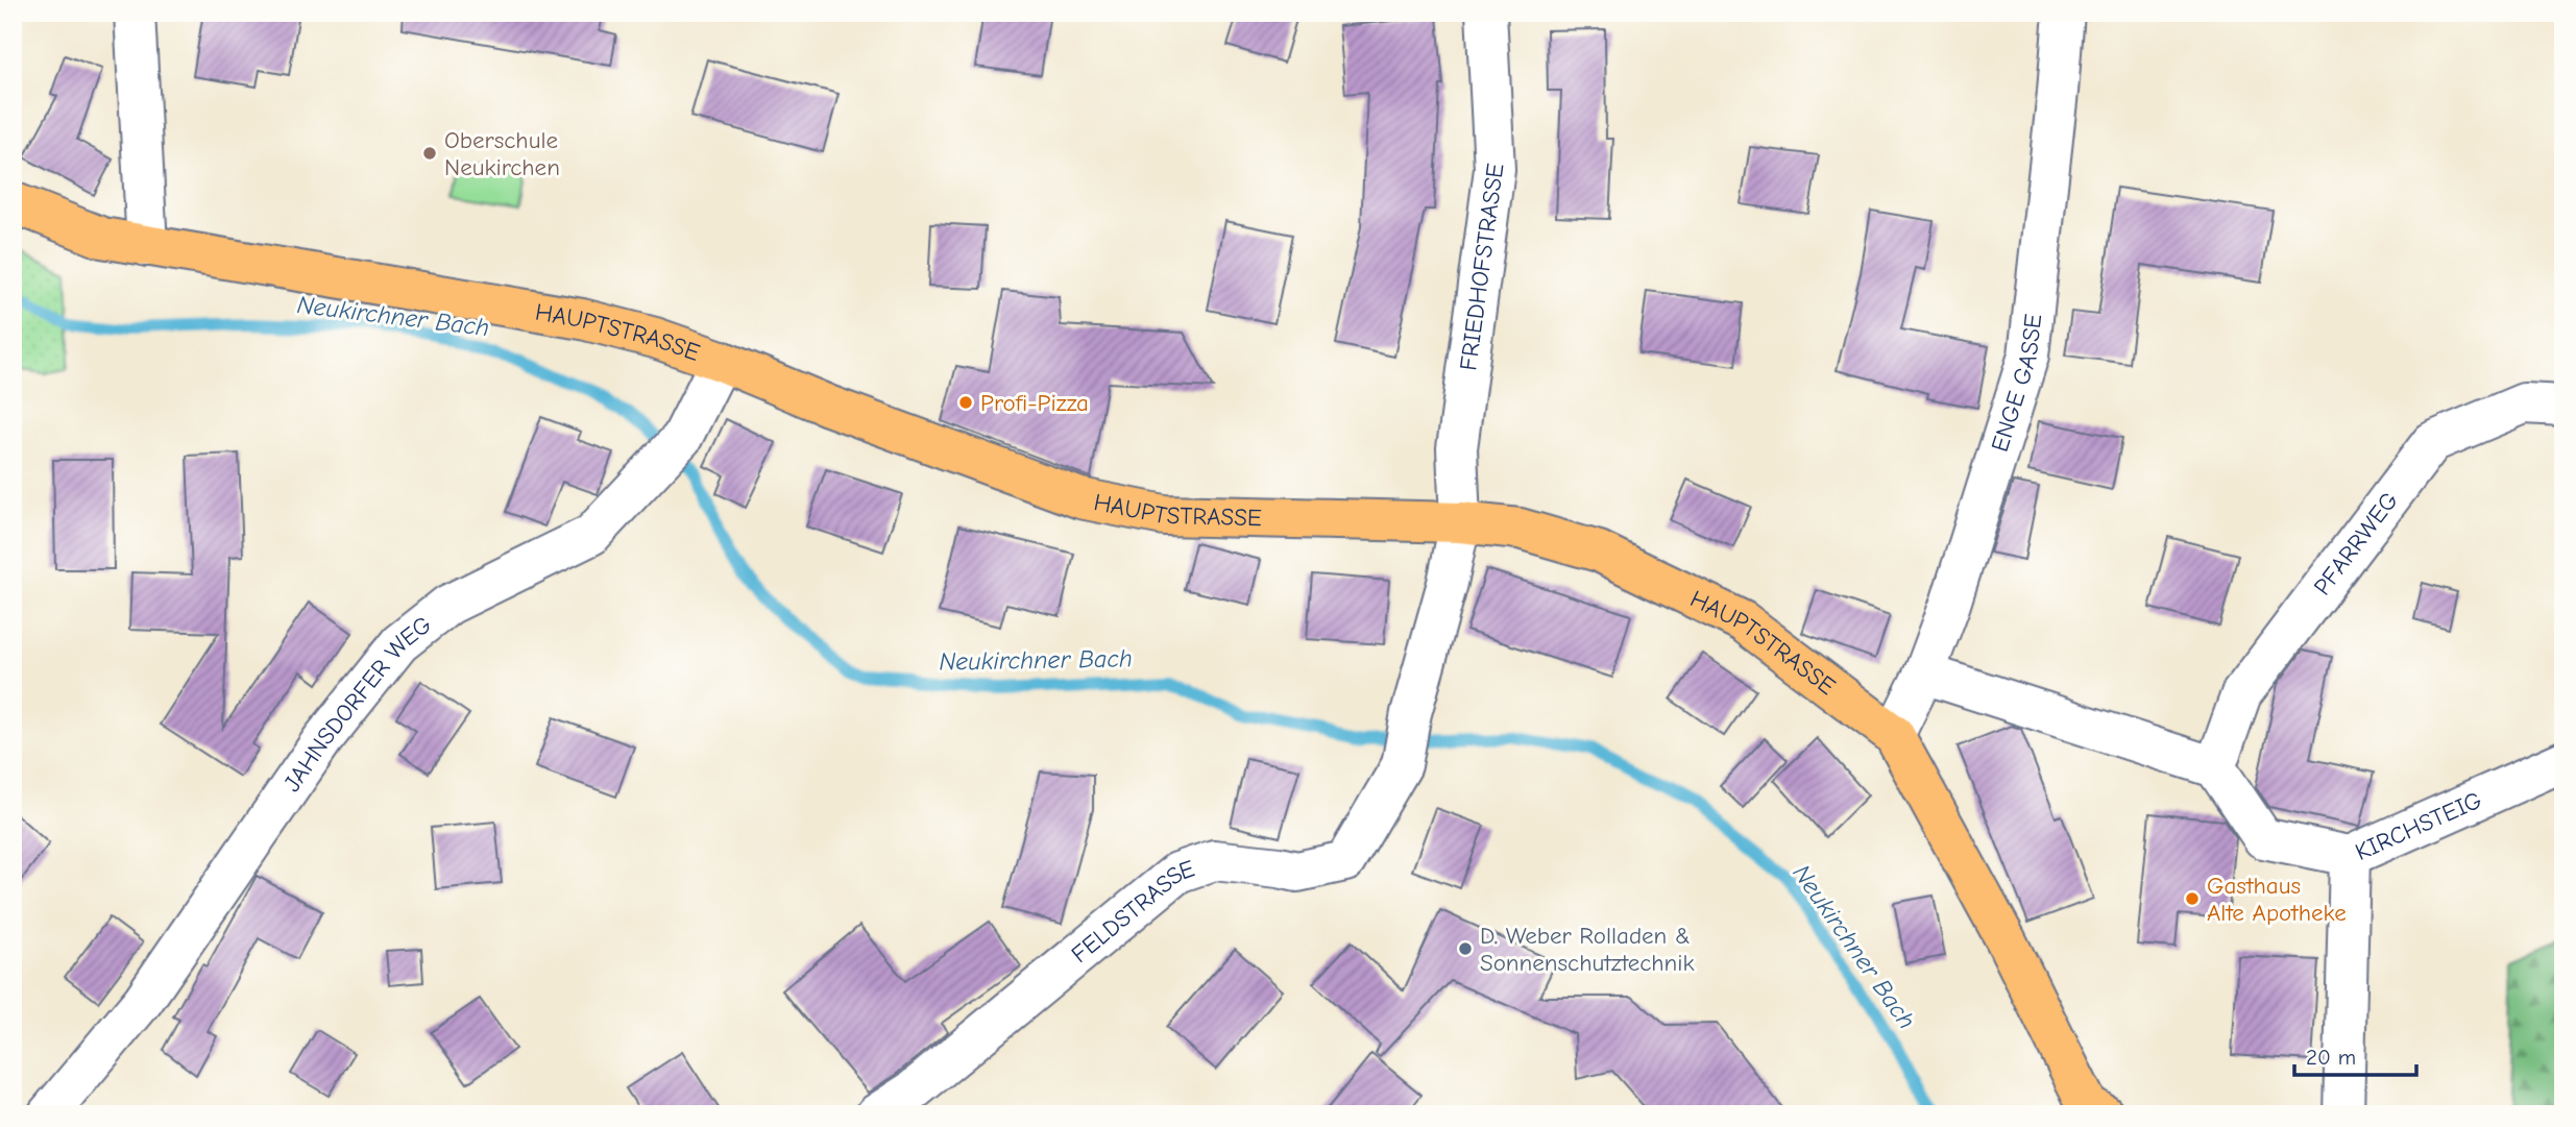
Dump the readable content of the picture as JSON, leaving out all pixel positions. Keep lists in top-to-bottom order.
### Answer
{
  "streets": {
    "main road": ["HAUPTSTRASSE"],
    "street": [
      "FRIEDHOFSTRASSE",
      "ENGE GASSE",
      "PFARRWEG",
      "JAHNSDORFER WEG",
      "KIRCHSTEIG",
      "FELDSTRASSE"
    ]
  },
  "crossings": [
    ["FRIEDHOFSTRASSE", "HAUPTSTRASSE"],
    ["FRIEDHOFSTRASSE", "FELDSTRASSE"],
    ["HAUPTSTRASSE", "ENGE GASSE"],
    ["HAUPTSTRASSE", "JAHNSDORFER WEG"],
    ["HAUPTSTRASSE", "FELDSTRASSE"]
  ],
  "water": ["Neukirchner Bach"],
  "places": [
    "Oberschule Neukirchen",
    "Profi-Pizza",
    "Gasthaus Alte Apotheke",
    "D. Weber Rolladen & Sonnenschutztechnik"
  ],
  "scale_bar": "20 m"
}
